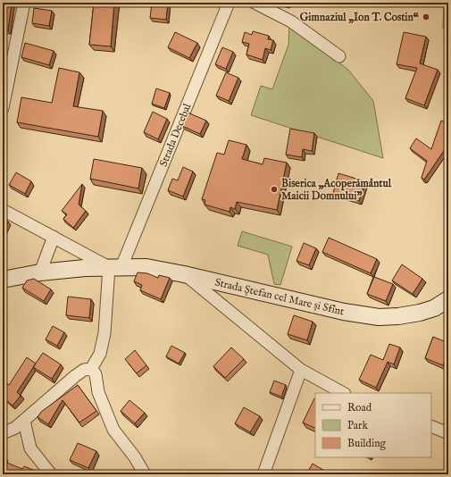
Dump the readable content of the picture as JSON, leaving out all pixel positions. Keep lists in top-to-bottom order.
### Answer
{
  "streets": {
    "street": ["Strada Decebal", "Strada Ștefan cel Mare și Sfînt"]
  },
  "crossings": [
    ["Strada Decebal", "Strada Ștefan cel Mare și Sfînt"]
  ],
  "places": ["Gimnaziul „Ion T. Costin“", "Biserica „Acoperământul Maicii Domnului”"],
  "legend": ["Road", "Park", "Building"]
}
